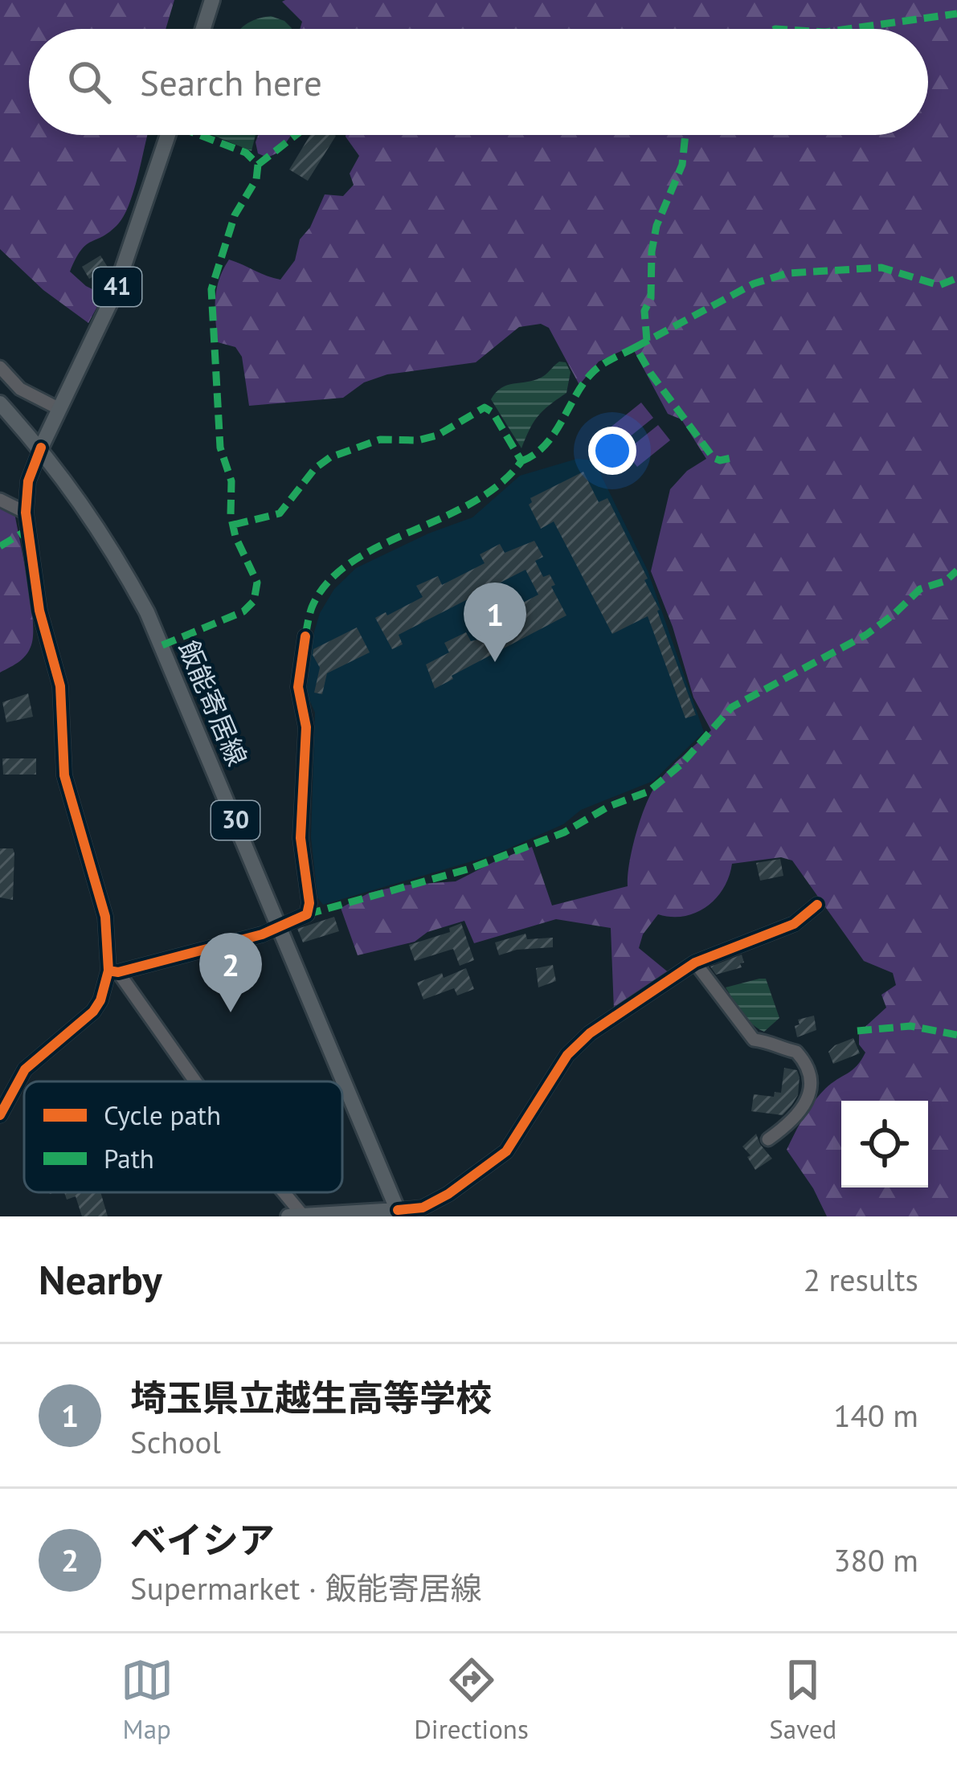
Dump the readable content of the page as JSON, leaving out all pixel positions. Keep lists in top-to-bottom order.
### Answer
{
  "streets": {
    "main road": ["41", "飯能寄居線", "30"]
  },
  "crossings": [
    ["41", "飯能寄居線"]
  ],
  "legend": ["Cycle path", "Path"],
  "page": {
    "search": "Search here",
    "pins": ["1", "2"],
    "heading": ["Nearby", "2 results"],
    "list": [
      {
        "mark": "1",
        "name": "埼玉県立越生高等学校",
        "note": "School",
        "value": "140 m"
      },
      {
        "mark": "2",
        "name": "ベイシア",
        "note": "Supermarket · 飯能寄居線",
        "value": "380 m"
      }
    ],
    "nav": ["Map", "Directions", "Saved"]
  }
}
